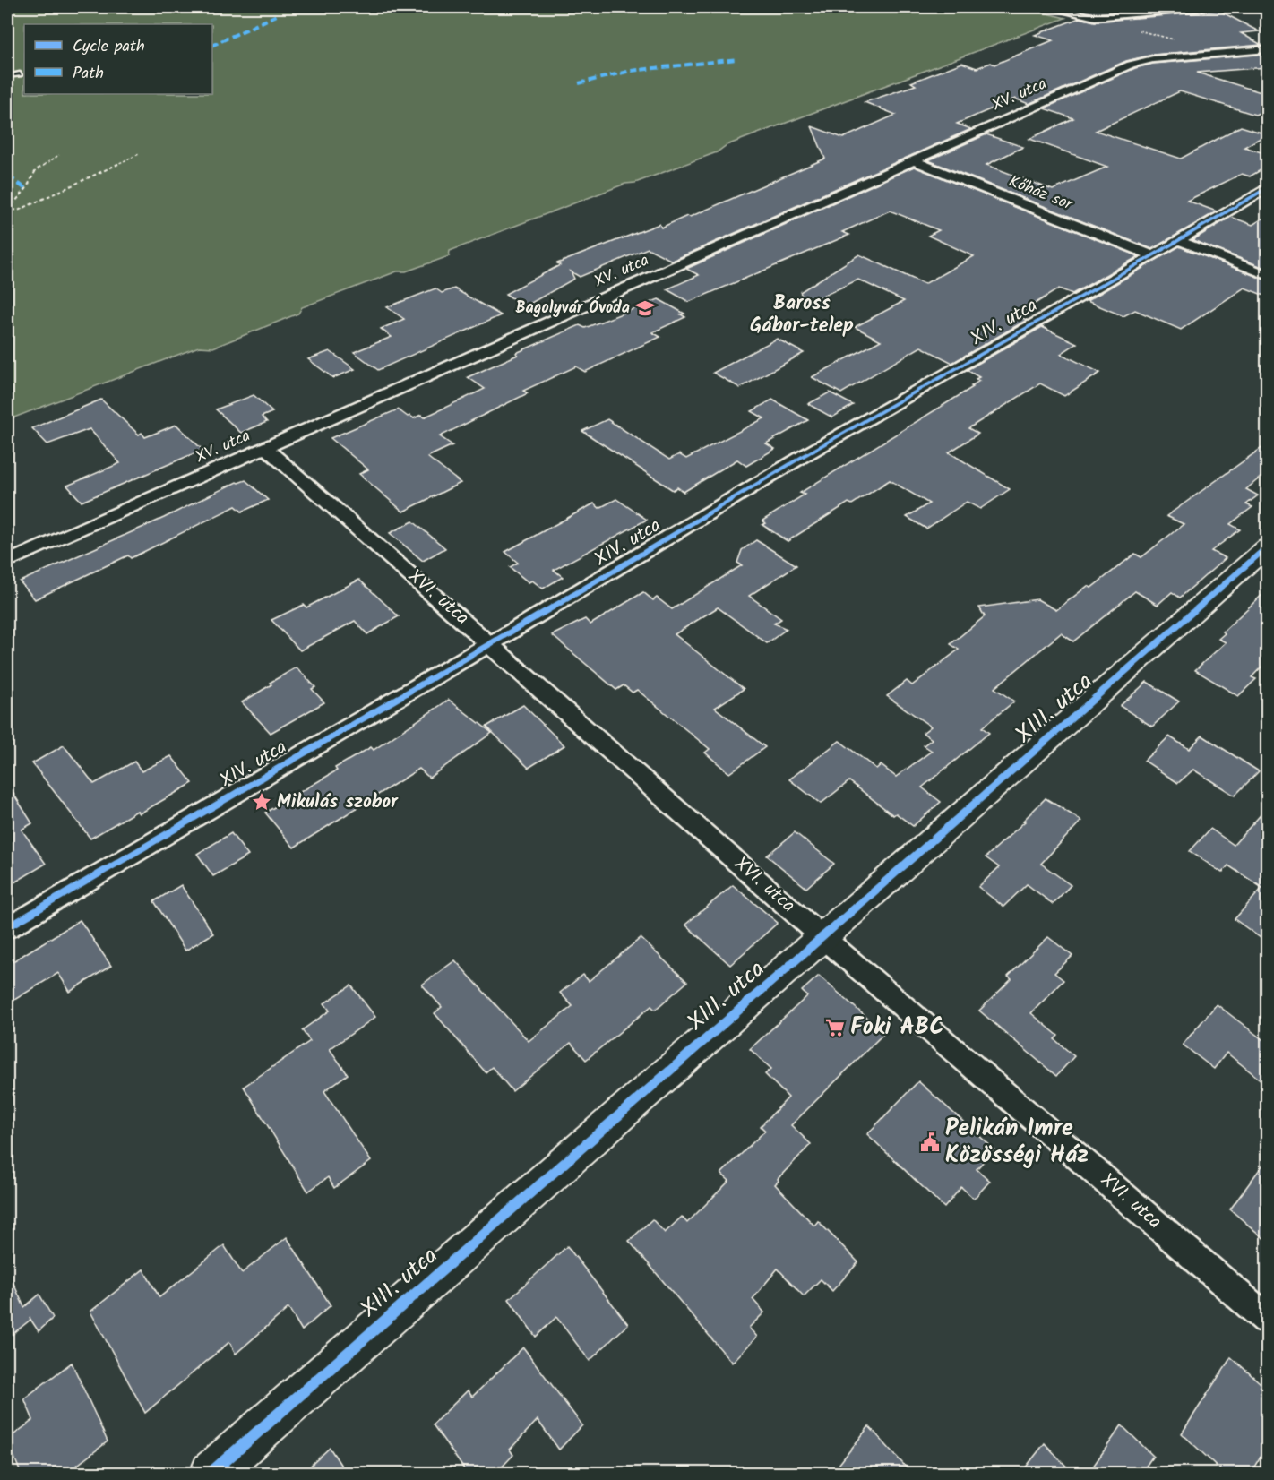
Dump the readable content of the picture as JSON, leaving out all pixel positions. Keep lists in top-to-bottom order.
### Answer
{
  "streets": {
    "street": [
      "XV. utca",
      "Kőház sor",
      "XIV. utca",
      "XVI. utca",
      "XIII. utca"
    ]
  },
  "crossings": [
    ["XV. utca", "Kőház sor"],
    ["XV. utca", "XVI. utca"],
    ["Kőház sor", "XIV. utca"],
    ["XIV. utca", "XVI. utca"],
    ["XVI. utca", "XIII. utca"]
  ],
  "districts": ["Baross Gábor-telep"],
  "places": {
    "school or university": ["Bagolyvár Óvoda"],
    "place": ["Mikulás szobor"],
    "supermarket": ["Foki ABC"],
    "public building": ["Pelikán Imre Közösségi Ház"]
  },
  "legend": ["Cycle path", "Path"]
}
